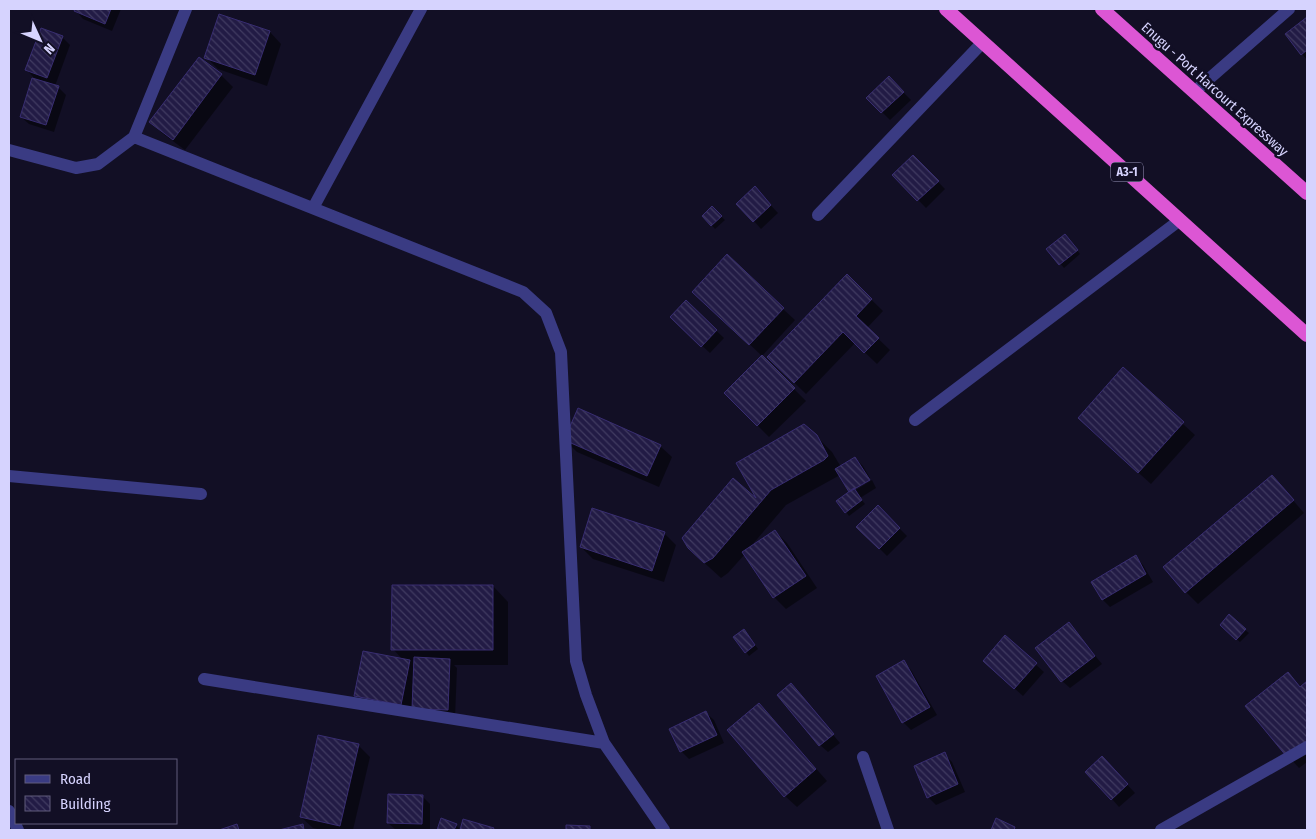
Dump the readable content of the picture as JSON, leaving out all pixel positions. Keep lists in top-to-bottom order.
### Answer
{
  "streets": {
    "highway": ["Enugu - Port Harcourt Expressway", "A3-1"]
  },
  "legend": ["Road", "Building"],
  "north": "bottom right"
}
